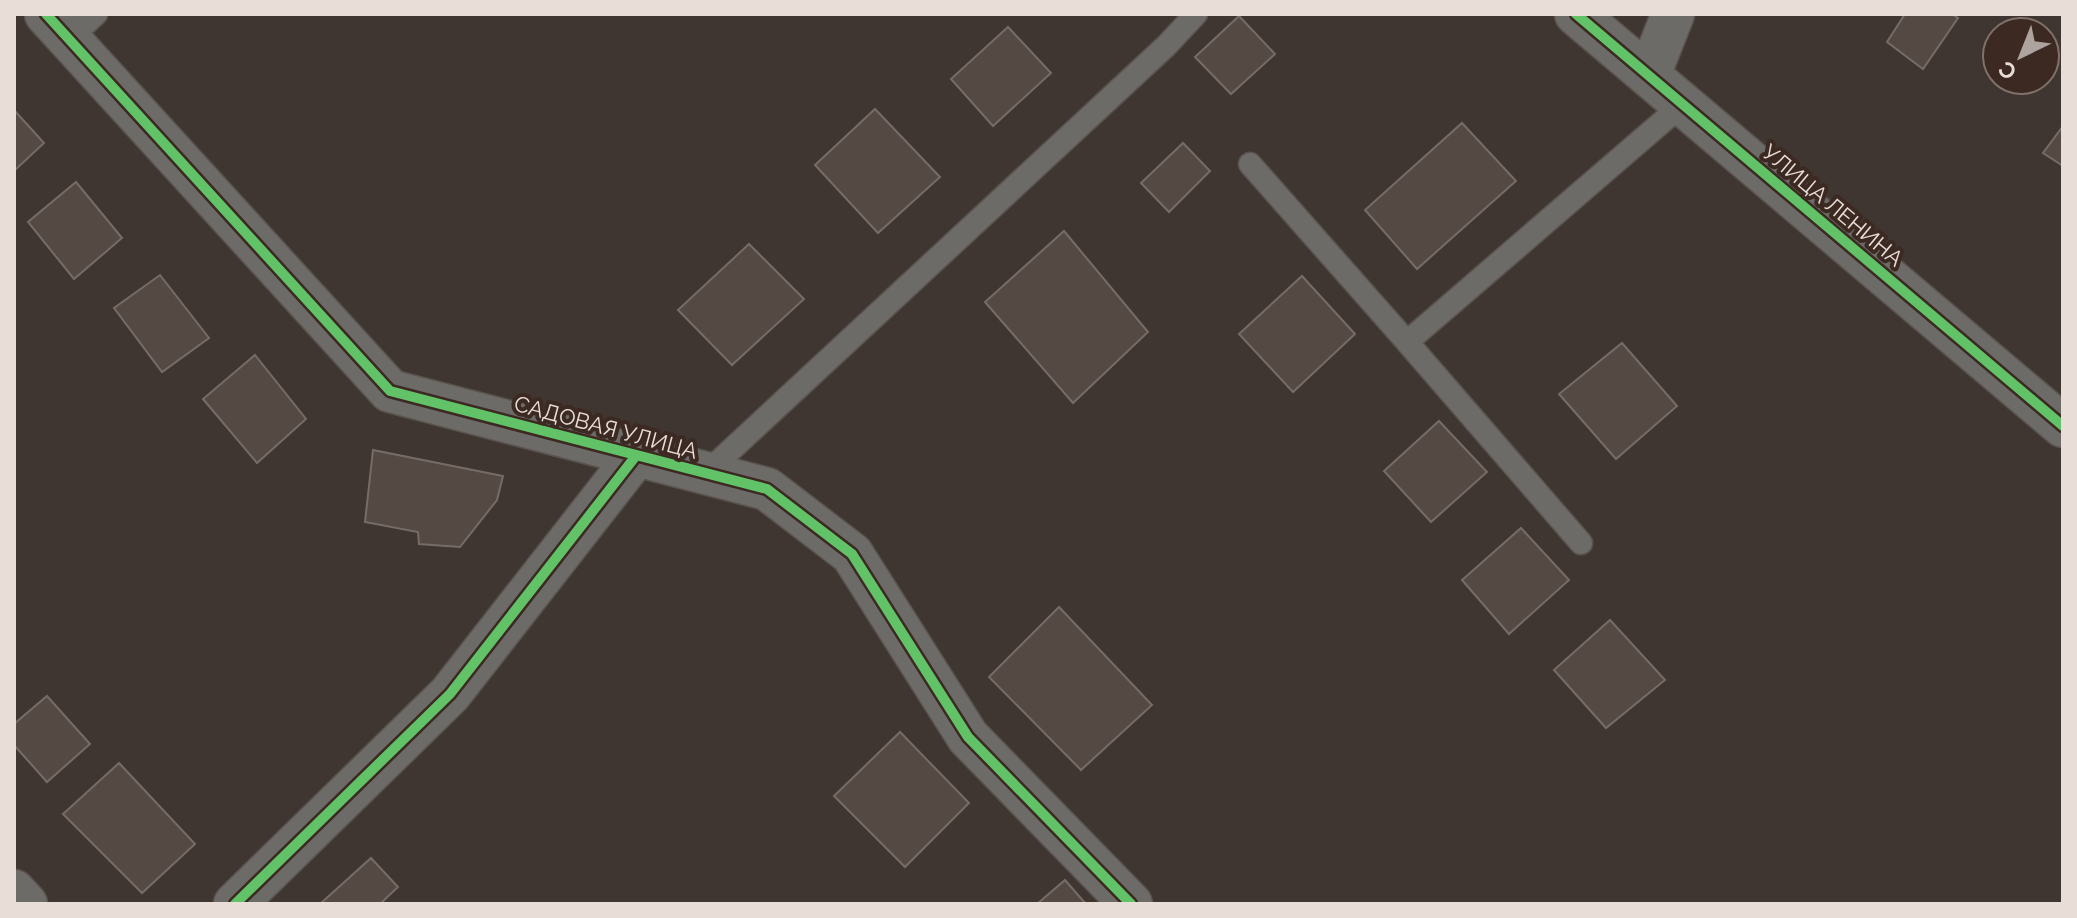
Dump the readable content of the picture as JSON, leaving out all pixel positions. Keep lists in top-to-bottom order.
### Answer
{
  "streets": {
    "street": ["УЛИЦА ЛЕНИНА", "САДОВАЯ УЛИЦА"]
  },
  "north": "bottom left"
}
